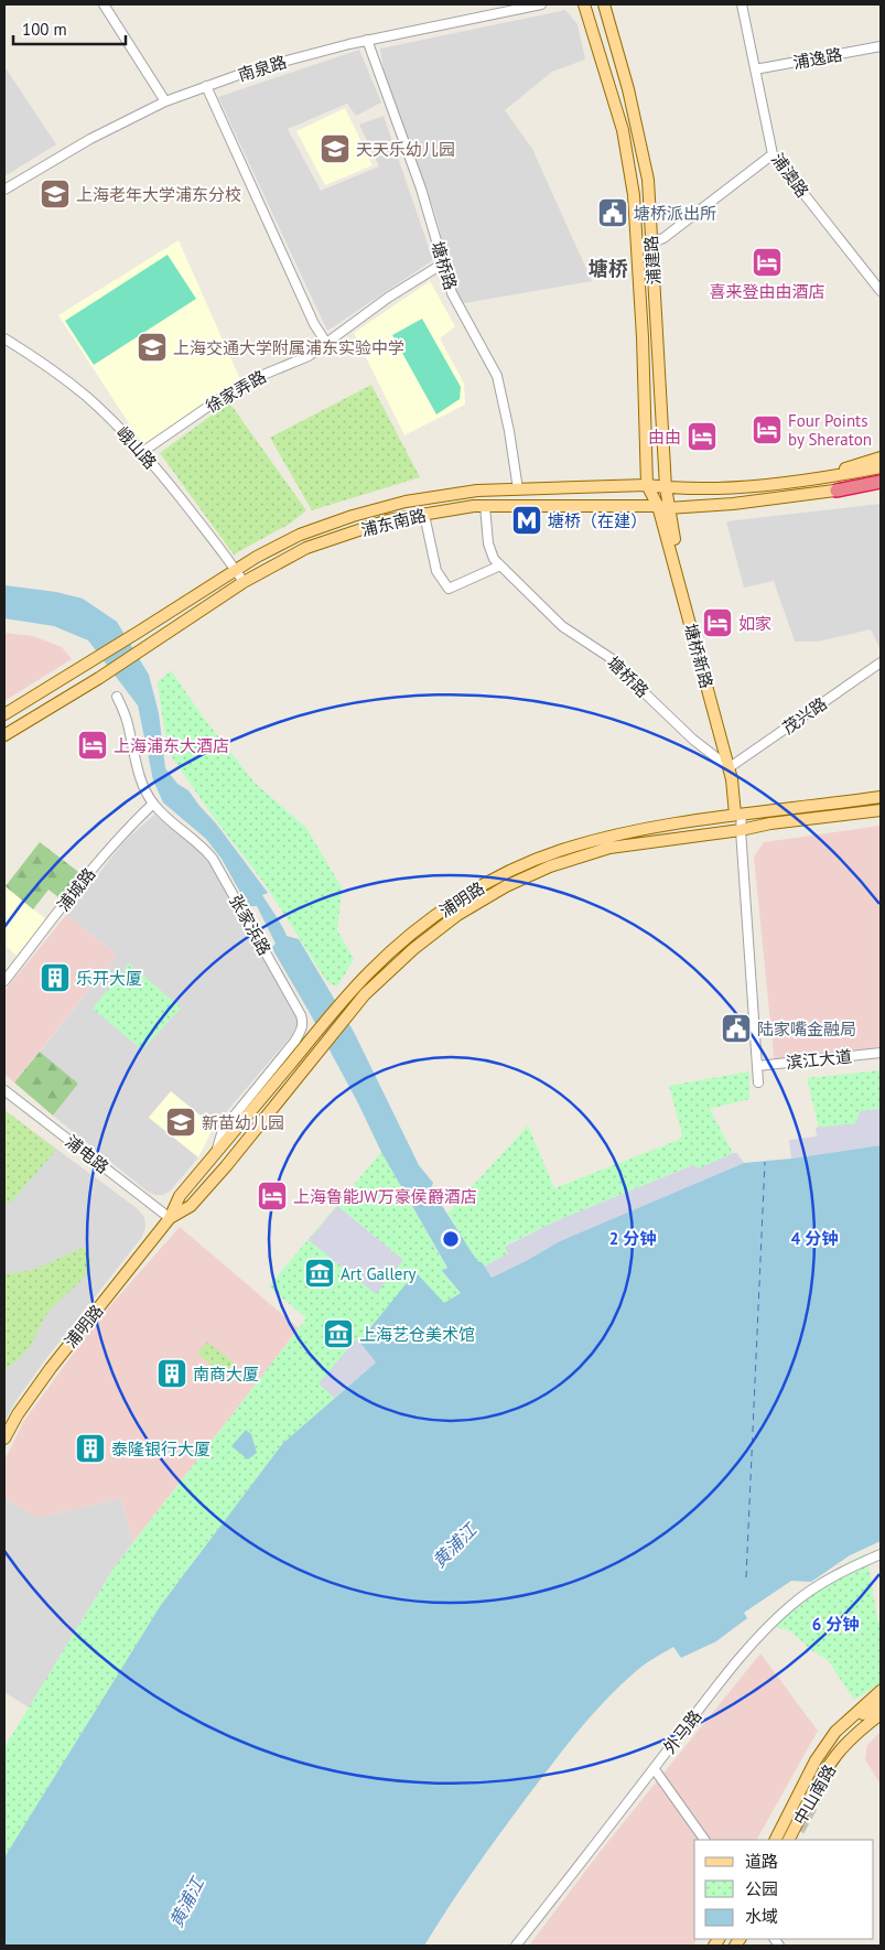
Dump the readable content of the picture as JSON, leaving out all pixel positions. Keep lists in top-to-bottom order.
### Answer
{
  "streets": {
    "main road": [
      "浦建路",
      "浦东南路",
      "塘桥新路",
      "浦明路",
      "中山南路"
    ],
    "street": [
      "浦逸路",
      "南泉路",
      "浦澳路",
      "塘桥路",
      "徐家弄路",
      "峨山路",
      "茂兴路",
      "浦城路",
      "张家浜路",
      "滨江大道",
      "浦电路",
      "外马路"
    ]
  },
  "crossings": [
    ["浦逸路", "浦澳路"],
    ["南泉路", "塘桥路"],
    ["浦建路", "浦东南路"],
    ["浦建路", "塘桥新路"],
    ["塘桥路", "徐家弄路"],
    ["塘桥路", "浦东南路"],
    ["塘桥路", "塘桥新路"],
    ["塘桥路", "茂兴路"],
    ["徐家弄路", "峨山路"],
    ["峨山路", "浦东南路"],
    ["浦东南路", "塘桥新路"],
    ["塘桥新路", "茂兴路"],
    ["塘桥新路", "浦明路"],
    ["塘桥新路", "滨江大道"],
    ["浦城路", "张家浜路"],
    ["浦明路", "张家浜路"],
    ["浦明路", "浦电路"]
  ],
  "districts": ["塘桥"],
  "water": ["黄浦江"],
  "places": {
    "school or university": [
      "天天乐幼儿园",
      "上海老年大学浦东分校",
      "上海交通大学附属浦东实验中学",
      "新苗幼儿园"
    ],
    "public building": ["塘桥派出所", "陆家嘴金融局"],
    "hotel": [
      "喜来登由由酒店",
      "Four Points by Sheraton",
      "由由",
      "如家",
      "上海浦东大酒店",
      "上海鲁能JW万豪侯爵酒店"
    ],
    "metro station": ["塘桥（在建）"],
    "building": ["乐开大厦", "南商大厦", "泰隆银行大厦"],
    "museum": ["Art Gallery", "上海艺仓美术馆"]
  },
  "legend": ["道路", "公园", "水域"],
  "scale_bar": "100 m",
  "rings": ["2 分钟", "4 分钟", "6 分钟"]
}
